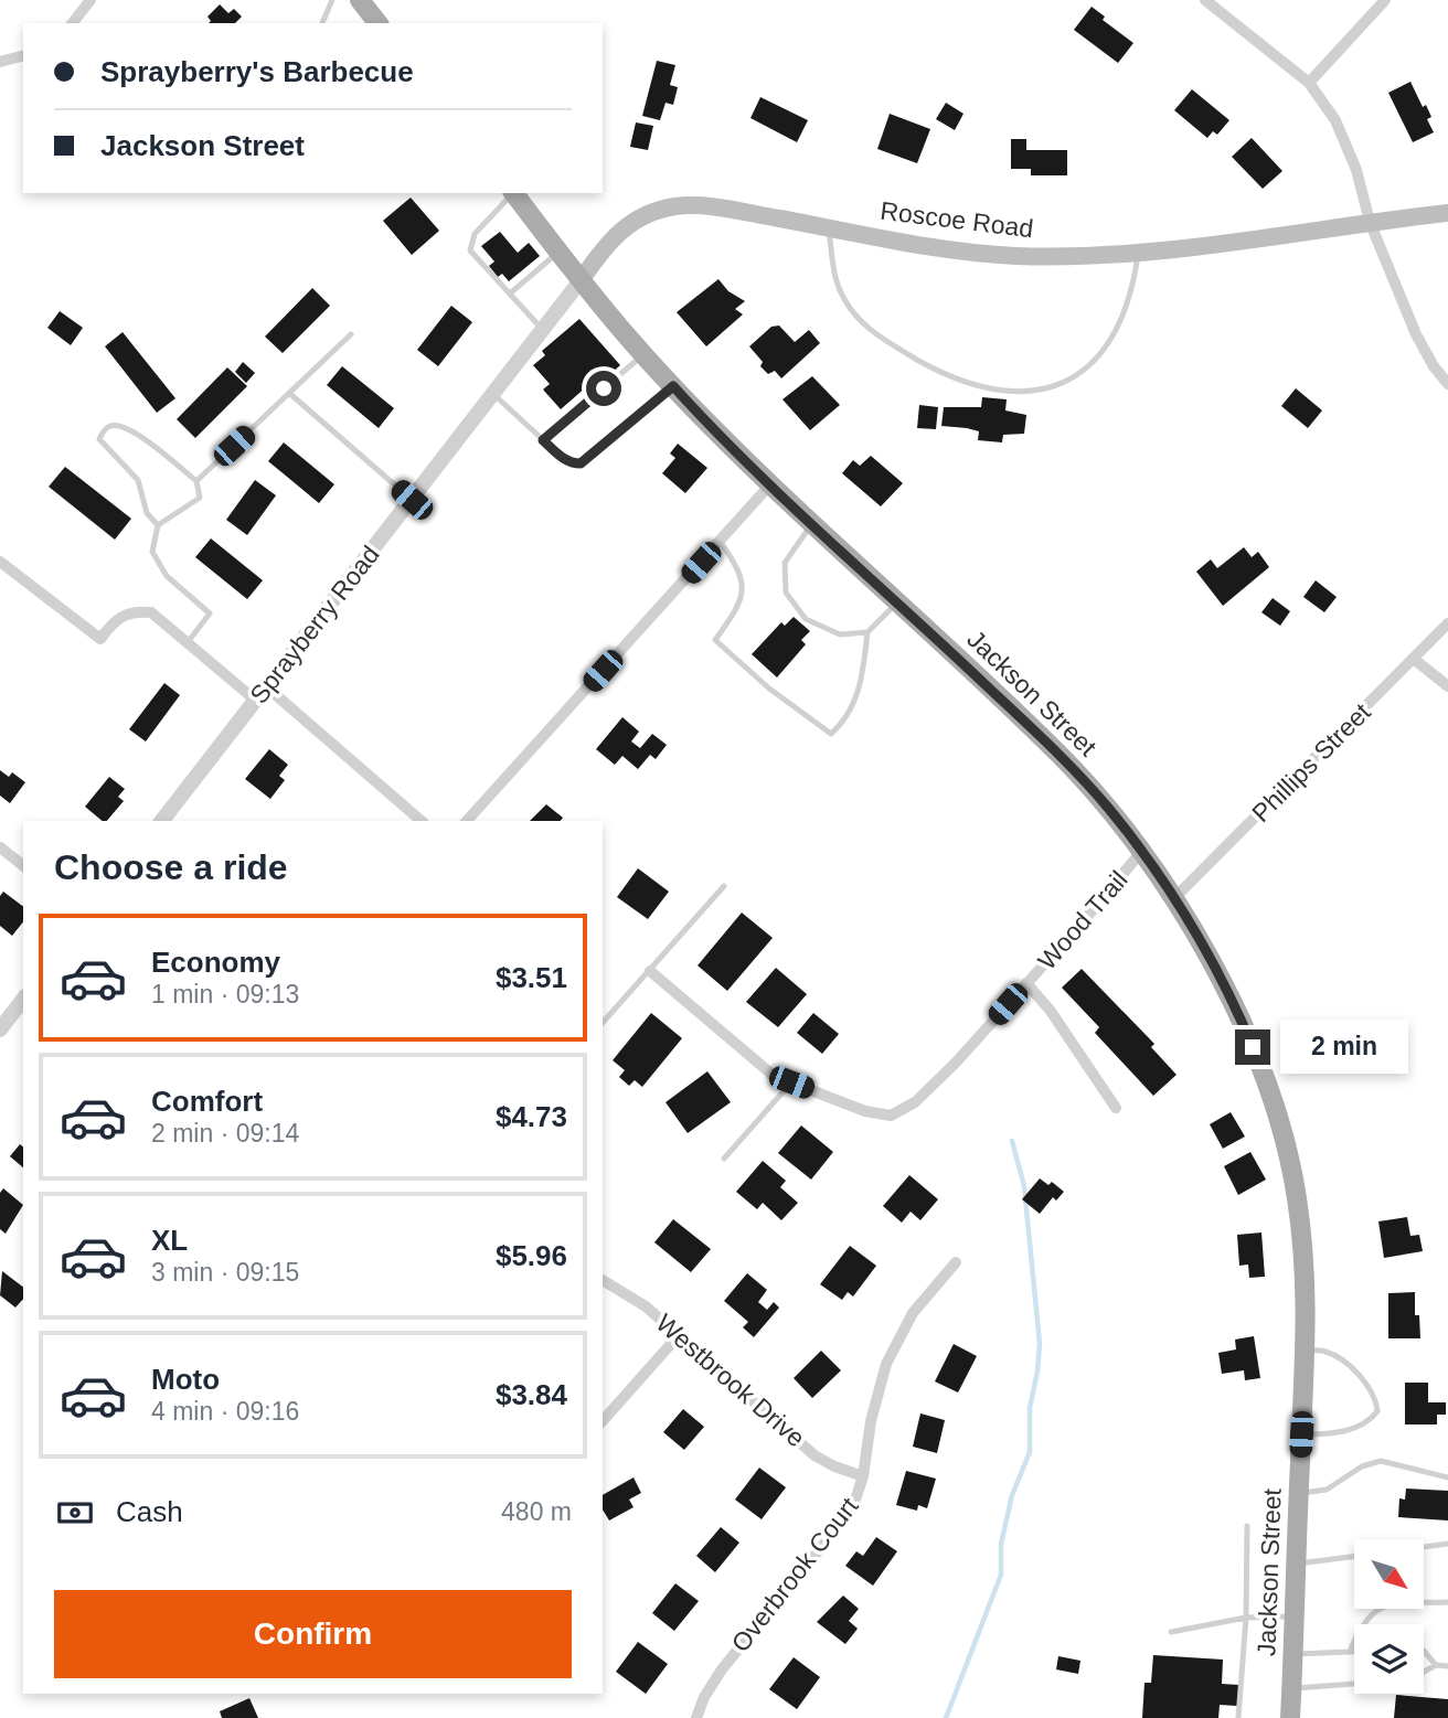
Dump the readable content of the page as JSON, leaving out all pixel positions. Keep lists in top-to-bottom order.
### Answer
{
  "streets": {
    "main road": ["Roscoe Road", "Jackson Street"],
    "street": [
      "Sprayberry Road",
      "Phillips Street",
      "Wood Trail",
      "Westbrook Drive",
      "Overbrook Court"
    ]
  },
  "crossings": [
    ["Roscoe Road", "Sprayberry Road"],
    ["Roscoe Road", "Jackson Street"],
    ["Sprayberry Road", "Jackson Street"],
    ["Jackson Street", "Phillips Street"],
    ["Jackson Street", "Wood Trail"],
    ["Westbrook Drive", "Overbrook Court"]
  ],
  "north": "bottom right",
  "page": {
    "banner": ["Sprayberry's Barbecue", "Jackson Street"],
    "heading": "Choose a ride",
    "list": [
      {
        "name": "Economy",
        "note": "1 min · 09:13",
        "value": "$3.51"
      },
      {
        "name": "Comfort",
        "note": "2 min · 09:14",
        "value": "$4.73"
      },
      {
        "name": "XL",
        "note": "3 min · 09:15",
        "value": "$5.96"
      },
      {
        "name": "Moto",
        "note": "4 min · 09:16",
        "value": "$3.84"
      }
    ],
    "bubble": "2 min",
    "pay": ["Cash", "480 m"],
    "buttons": "Confirm"
  }
}
